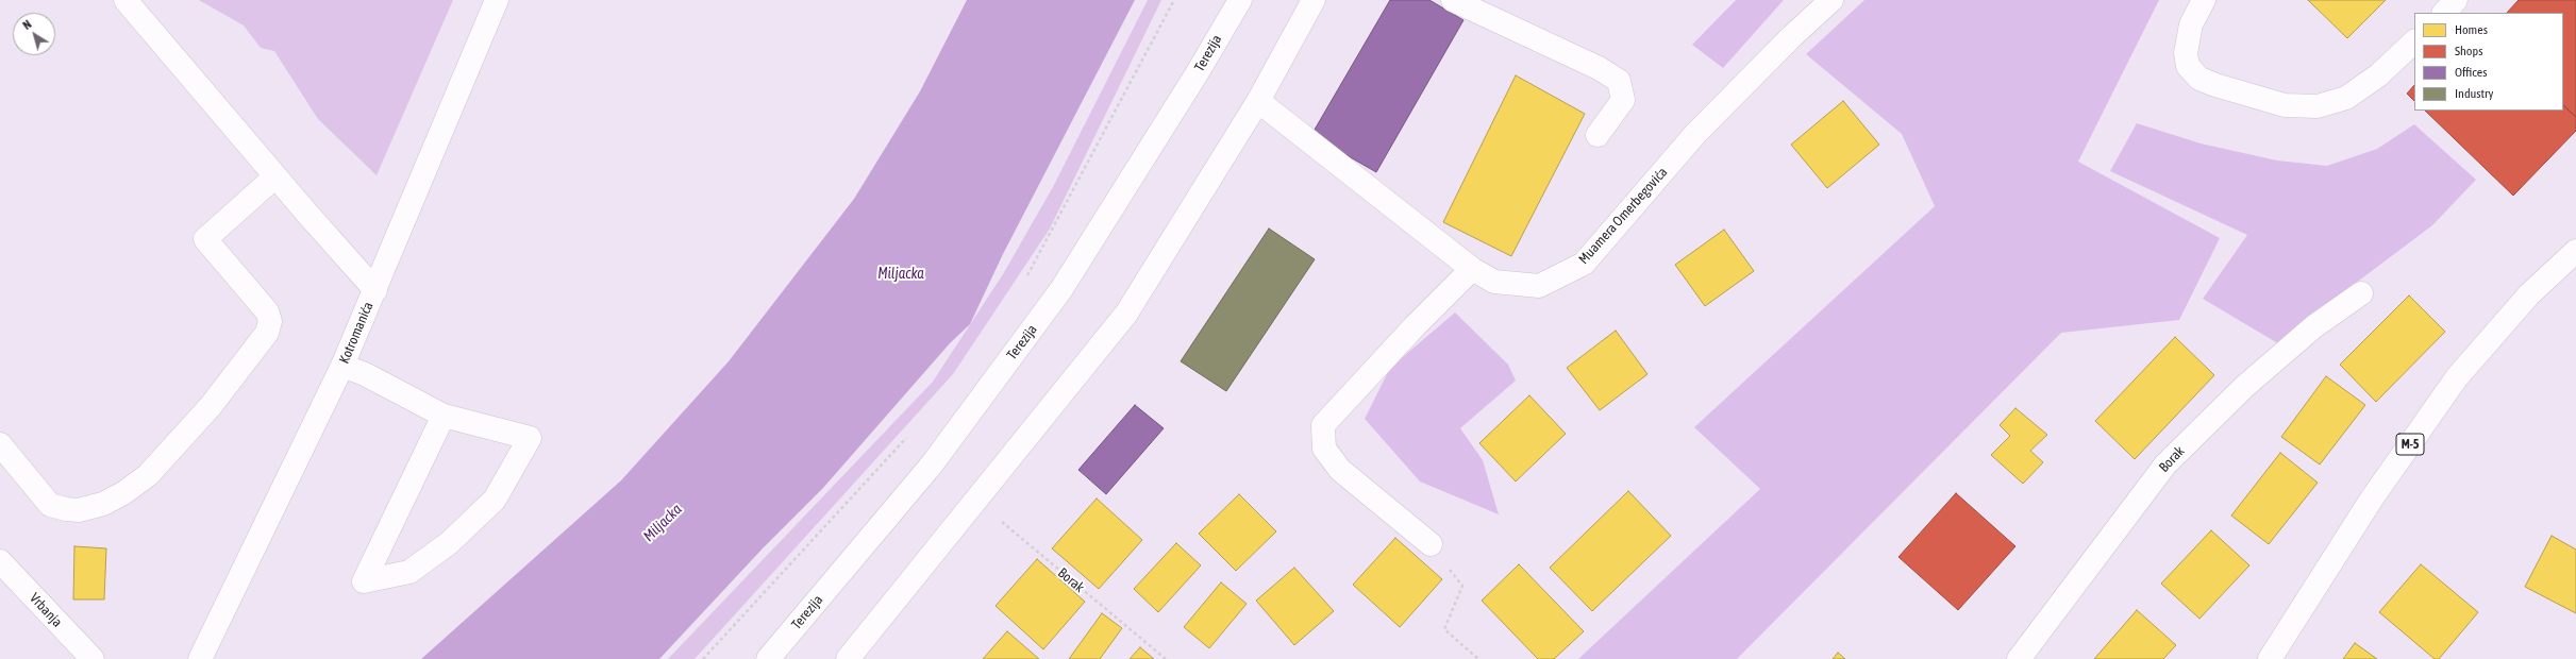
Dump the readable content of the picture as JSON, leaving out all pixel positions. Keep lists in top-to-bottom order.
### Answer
{
  "streets": {
    "street": [
      "Terezija",
      "Muamera Omerbegovića",
      "Kotromanića",
      "M-5",
      "Borak",
      "Vrbanja"
    ]
  },
  "water": ["Miljacka"],
  "legend": [
    "Homes",
    "Shops",
    "Offices",
    "Industry"
  ],
  "north": "top left"
}
